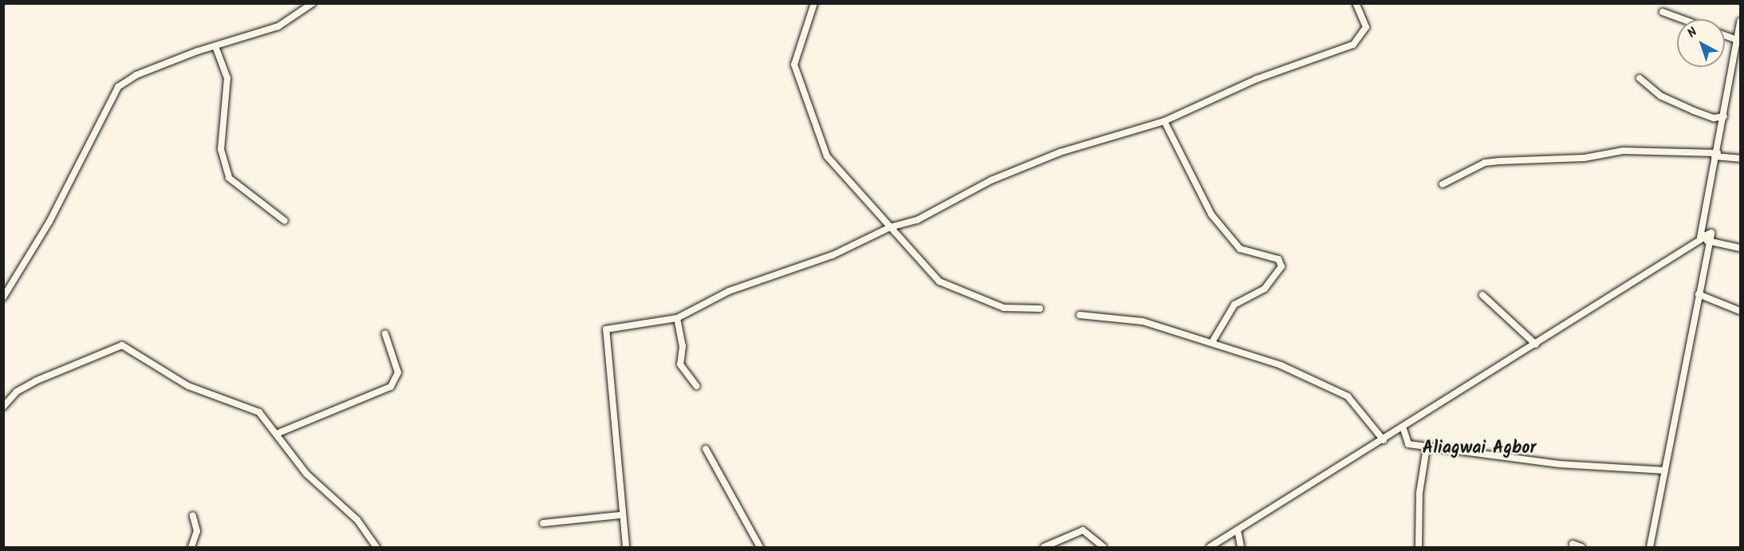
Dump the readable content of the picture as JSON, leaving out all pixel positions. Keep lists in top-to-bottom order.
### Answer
{
  "districts": ["Aliagwai Agbor"],
  "north": "top left"
}
